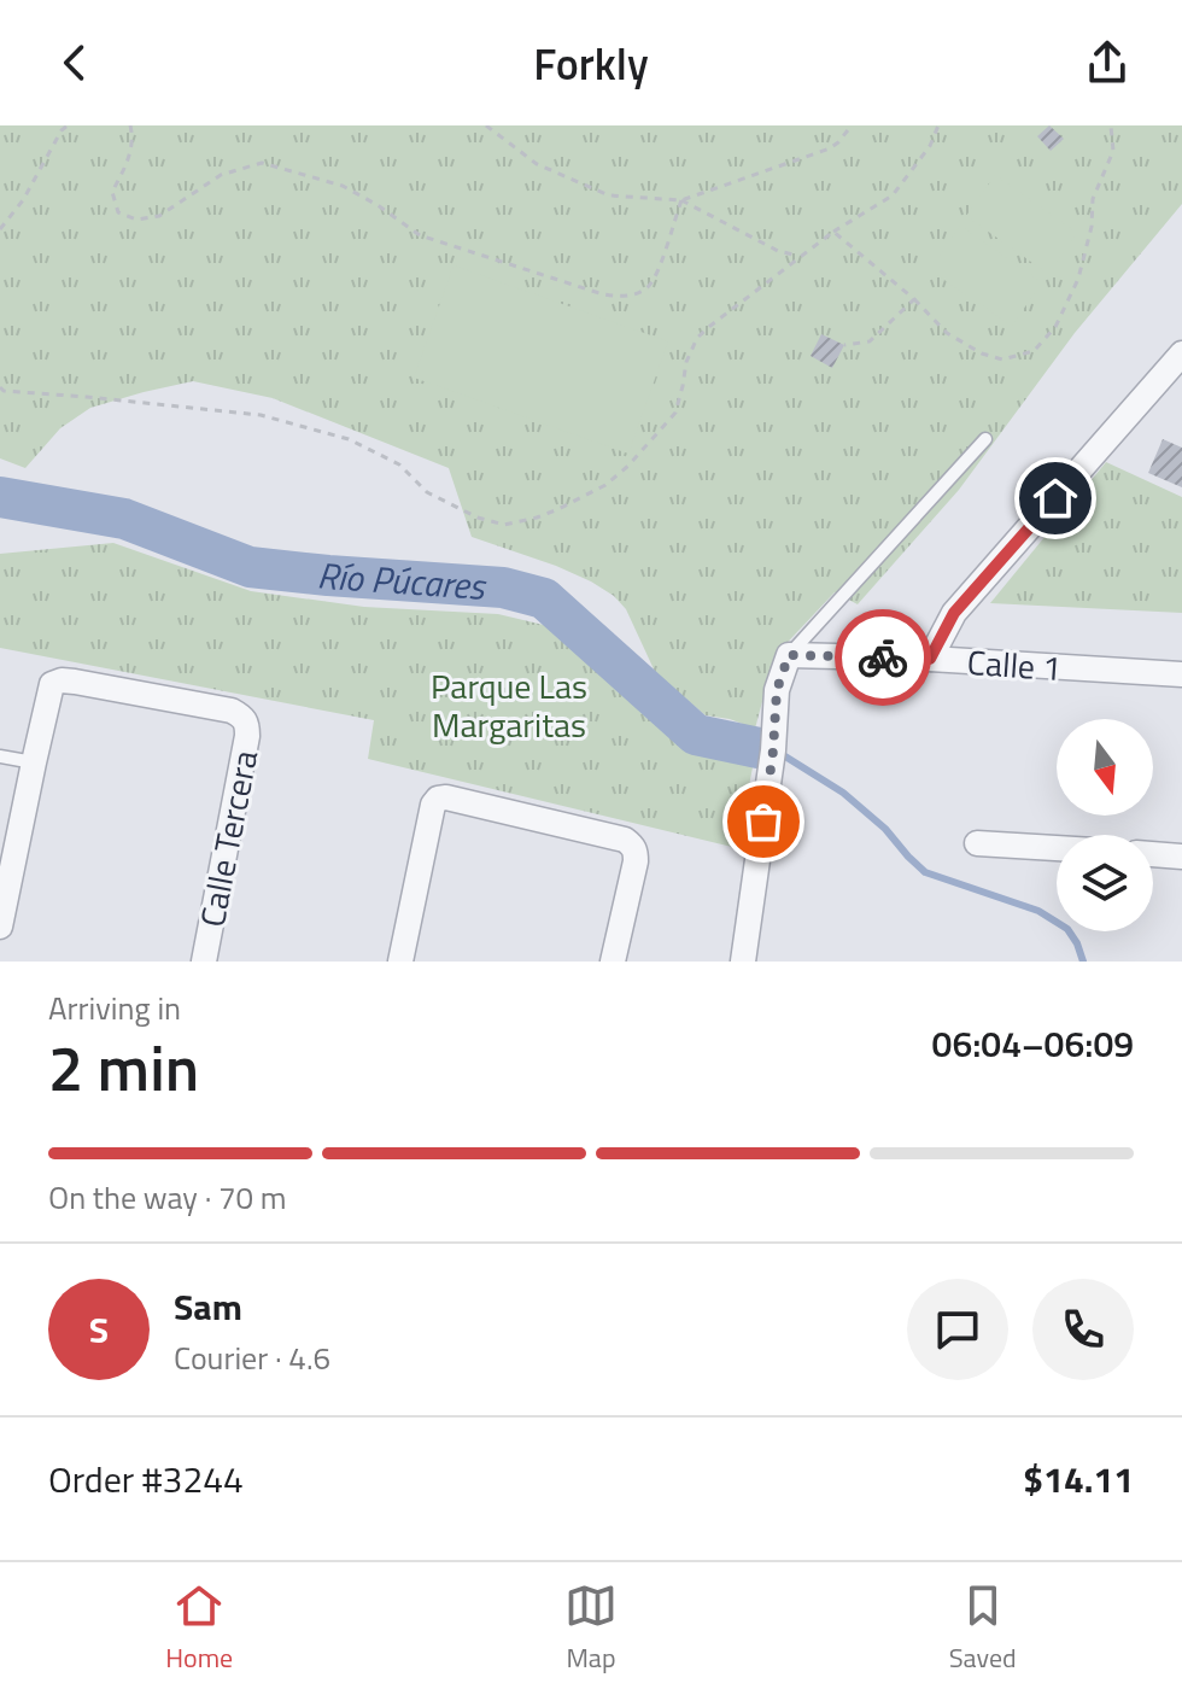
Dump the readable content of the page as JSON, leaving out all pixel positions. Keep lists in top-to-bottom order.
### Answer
{
  "streets": {
    "street": ["Calle 1", "Calle Tercera"]
  },
  "water": ["Río Púcares"],
  "parks": ["Parque Las Margaritas"],
  "north": "bottom",
  "page": {
    "header": "Forkly",
    "heading": ["2 min", "Arriving in", "06:04–06:09"],
    "panel": [
      "Sam",
      "Courier · 4.6",
      "Order #3244",
      "$14.11"
    ],
    "bar": "On the way · 70 m",
    "round": "S",
    "tabs": ["Home", "Map", "Saved"]
  }
}
